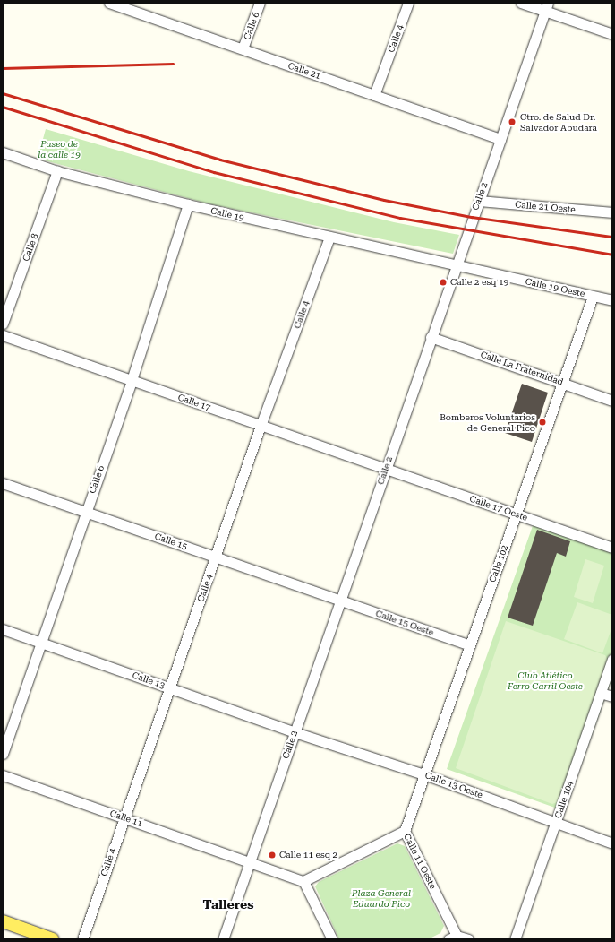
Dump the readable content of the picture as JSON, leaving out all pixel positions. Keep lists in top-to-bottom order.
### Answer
{
  "streets": {
    "street": [
      "Calle 6",
      "Calle 4",
      "Calle 21",
      "Calle 2",
      "Calle 21 Oeste",
      "Calle 19",
      "Calle 8",
      "Calle 19 Oeste",
      "Calle La Fraternidad",
      "Calle 17",
      "Calle 17 Oeste",
      "Calle 15",
      "Calle 102",
      "Calle 15 Oeste",
      "Calle 13",
      "Calle 13 Oeste",
      "Calle 104",
      "Calle 11",
      "Calle 11 Oeste"
    ]
  },
  "crossings": [
    ["Calle 6", "Calle 21"],
    ["Calle 6", "Calle 19"],
    ["Calle 6", "Calle 17"],
    ["Calle 6", "Calle 15"],
    ["Calle 6", "Calle 13"],
    ["Calle 4", "Calle 21"],
    ["Calle 4", "Calle 19"],
    ["Calle 4", "Calle 17"],
    ["Calle 4", "Calle 15"],
    ["Calle 4", "Calle 13"],
    ["Calle 4", "Calle 11"],
    ["Calle 21", "Calle 2"],
    ["Calle 2", "Calle 21 Oeste"],
    ["Calle 2", "Calle 19"],
    ["Calle 2", "Calle 19 Oeste"],
    ["Calle 2", "Calle La Fraternidad"],
    ["Calle 2", "Calle 17"],
    ["Calle 2", "Calle 17 Oeste"],
    ["Calle 2", "Calle 15"],
    ["Calle 2", "Calle 15 Oeste"],
    ["Calle 2", "Calle 13"],
    ["Calle 2", "Calle 13 Oeste"],
    ["Calle 2", "Calle 11"],
    ["Calle 19", "Calle 8"],
    ["Calle 19", "Calle 19 Oeste"],
    ["Calle 19 Oeste", "Calle 102"],
    ["Calle La Fraternidad", "Calle 102"],
    ["Calle 17", "Calle 17 Oeste"],
    ["Calle 17 Oeste", "Calle 102"],
    ["Calle 15", "Calle 15 Oeste"],
    ["Calle 102", "Calle 15 Oeste"],
    ["Calle 102", "Calle 13 Oeste"],
    ["Calle 102", "Calle 11 Oeste"],
    ["Calle 13", "Calle 13 Oeste"],
    ["Calle 13 Oeste", "Calle 104"]
  ],
  "districts": ["Talleres"],
  "parks": ["Paseo de la calle 19", "Club Atlético Ferro Carril Oeste", "Plaza General Eduardo Pico"],
  "places": [
    "Ctro. de Salud Dr. Salvador Abudara",
    "Calle 2 esq 19",
    "Bomberos Voluntarios de General Pico",
    "Calle 11 esq 2"
  ]
}
